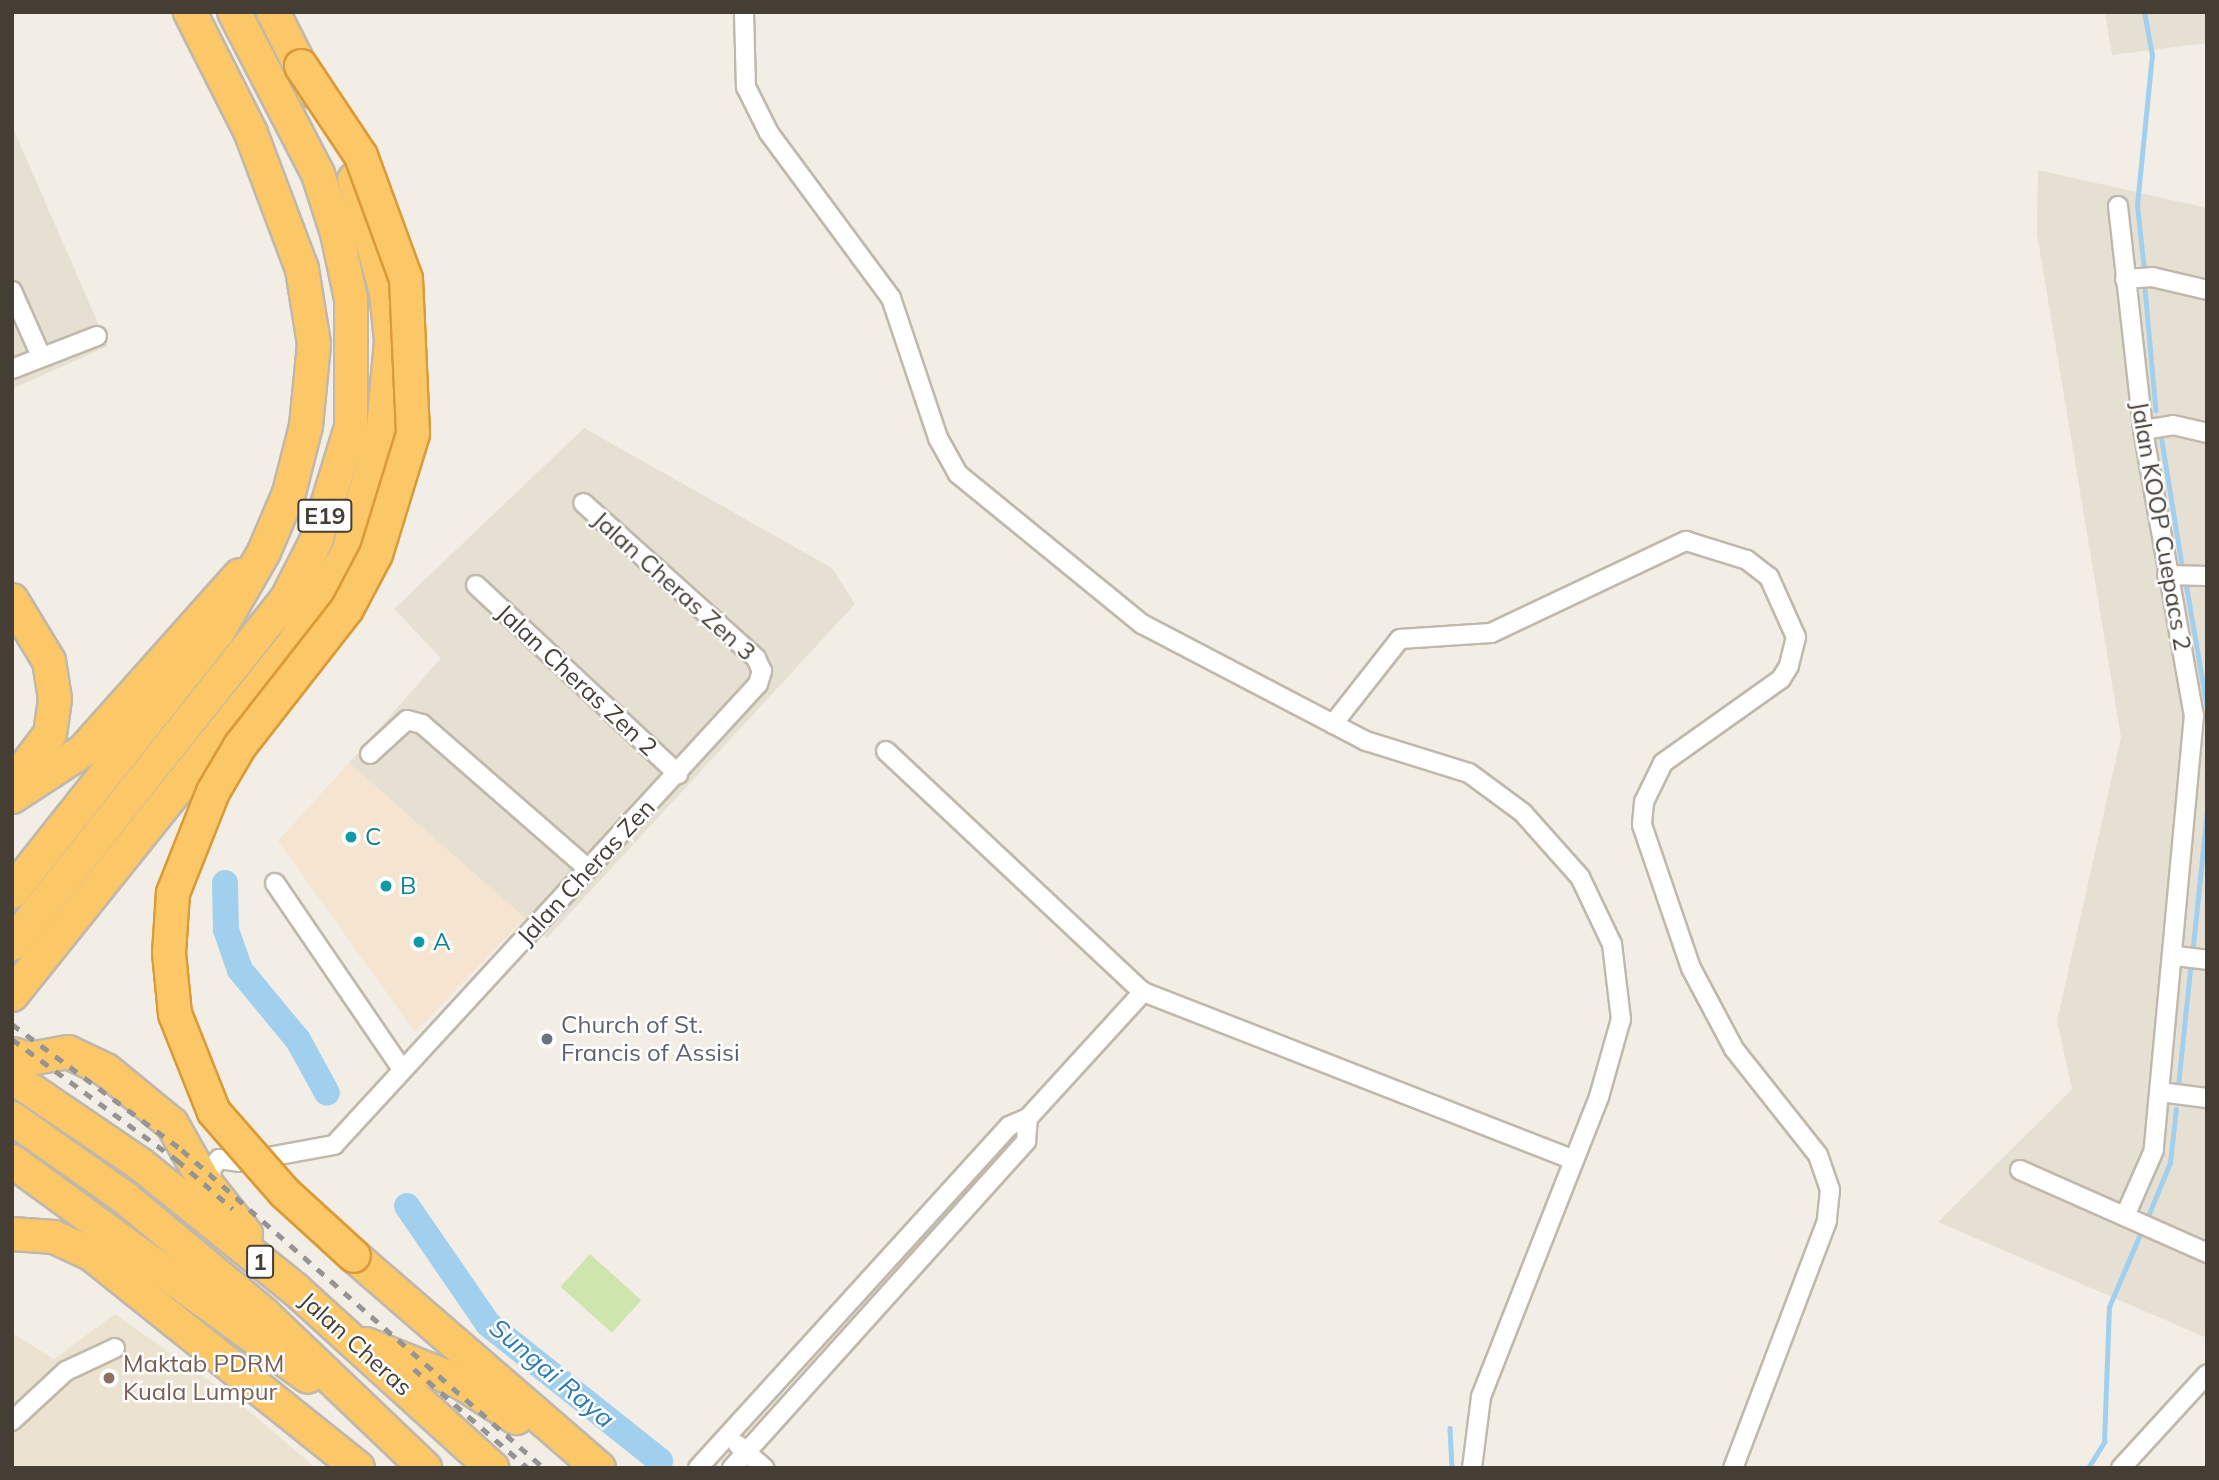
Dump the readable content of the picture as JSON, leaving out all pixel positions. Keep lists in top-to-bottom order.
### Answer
{
  "streets": {
    "highway": ["E19", "1", "Jalan Cheras"],
    "street": [
      "Jalan KOOP Cuepacs 2",
      "Jalan Cheras Zen 3",
      "Jalan Cheras Zen 2",
      "Jalan Cheras Zen"
    ]
  },
  "crossings": [
    ["Jalan Cheras Zen 3", "Jalan Cheras Zen"],
    ["Jalan Cheras Zen 2", "Jalan Cheras Zen"]
  ],
  "water": ["Sungai Raya"],
  "places": [
    "C",
    "B",
    "A",
    "Church of St. Francis of Assisi",
    "Maktab PDRM Kuala Lumpur"
  ]
}
